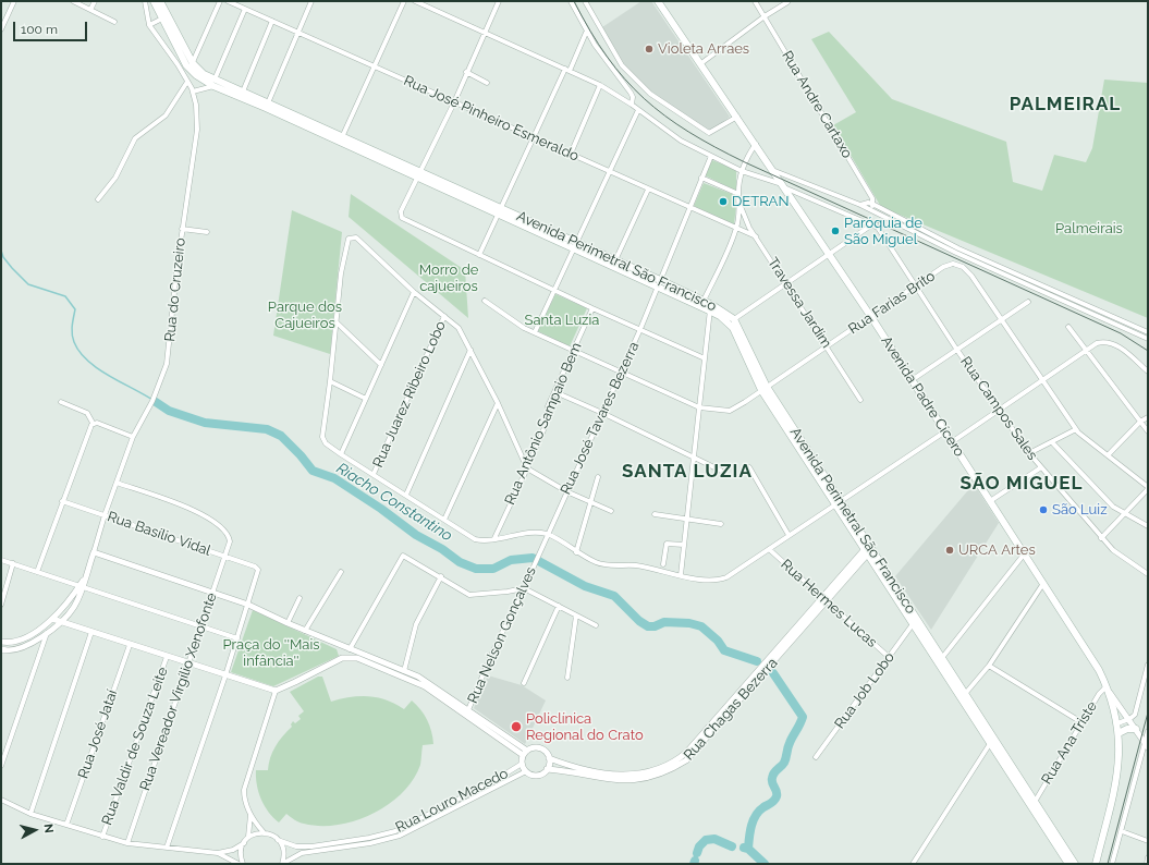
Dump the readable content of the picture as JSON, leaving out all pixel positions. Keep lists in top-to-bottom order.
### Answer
{
  "streets": {
    "main road": ["Avenida Perimetral São Francisco", "Avenida Padre Cícero"],
    "street": [
      "Rua Andre Cartaxo",
      "Rua José Pinheiro Esmeraldo",
      "Rua do Cruzeiro",
      "Travessa Jardim",
      "Rua Farias Brito",
      "Rua Juarez Ribeiro Lobo",
      "Rua Campos Sales",
      "Rua José Tavares Bezerra",
      "Rua Antônio Sampaio Bem",
      "Rua Basílio Vidal",
      "Rua Hermes Lucas",
      "Rua Nelson Gonçalves",
      "Rua Job Lobo",
      "Rua Vereador Virgílio Xenofonte",
      "Rua Chagas Bezerra",
      "Rua José Jataí",
      "Rua Ana Triste",
      "Rua Valdir de Souza Leite",
      "Rua Louro Macedo"
    ]
  },
  "crossings": [
    ["Rua José Pinheiro Esmeraldo", "Travessa Jardim"],
    ["Rua José Pinheiro Esmeraldo", "Rua José Tavares Bezerra"],
    ["Avenida Perimetral São Francisco", "Travessa Jardim"],
    ["Avenida Perimetral São Francisco", "Rua Farias Brito"],
    ["Avenida Perimetral São Francisco", "Rua José Tavares Bezerra"],
    ["Avenida Perimetral São Francisco", "Rua Job Lobo"],
    ["Avenida Perimetral São Francisco", "Rua Chagas Bezerra"],
    ["Avenida Perimetral São Francisco", "Rua Ana Triste"],
    ["Rua do Cruzeiro", "Rua Basílio Vidal"],
    ["Rua do Cruzeiro", "Rua Vereador Virgílio Xenofonte"],
    ["Travessa Jardim", "Rua Farias Brito"],
    ["Travessa Jardim", "Avenida Padre Cícero"],
    ["Rua Farias Brito", "Avenida Padre Cícero"],
    ["Rua Farias Brito", "Rua Campos Sales"],
    ["Avenida Padre Cícero", "Rua Ana Triste"],
    ["Rua José Tavares Bezerra", "Rua Nelson Gonçalves"],
    ["Rua Basílio Vidal", "Rua Vereador Virgílio Xenofonte"],
    ["Rua Hermes Lucas", "Rua Job Lobo"],
    ["Rua Hermes Lucas", "Rua Chagas Bezerra"],
    ["Rua Chagas Bezerra", "Rua Louro Macedo"]
  ],
  "districts": ["PALMEIRAL", "SANTA LUZIA", "SÃO MIGUEL"],
  "water": ["Riacho Constantino"],
  "parks": [
    "Palmeirais",
    "Morro de cajueiros",
    "Parque dos Cajueiros",
    "Santa Luzia",
    "Praça do ''Mais infância''"
  ],
  "places": [
    "Violeta Arraes",
    "DETRAN",
    "Paróquia de São Miguel",
    "São Luiz",
    "URCA Artes",
    "Policlínica Regional do Crato"
  ],
  "scale_bar": "100 m",
  "north": "right"
}
